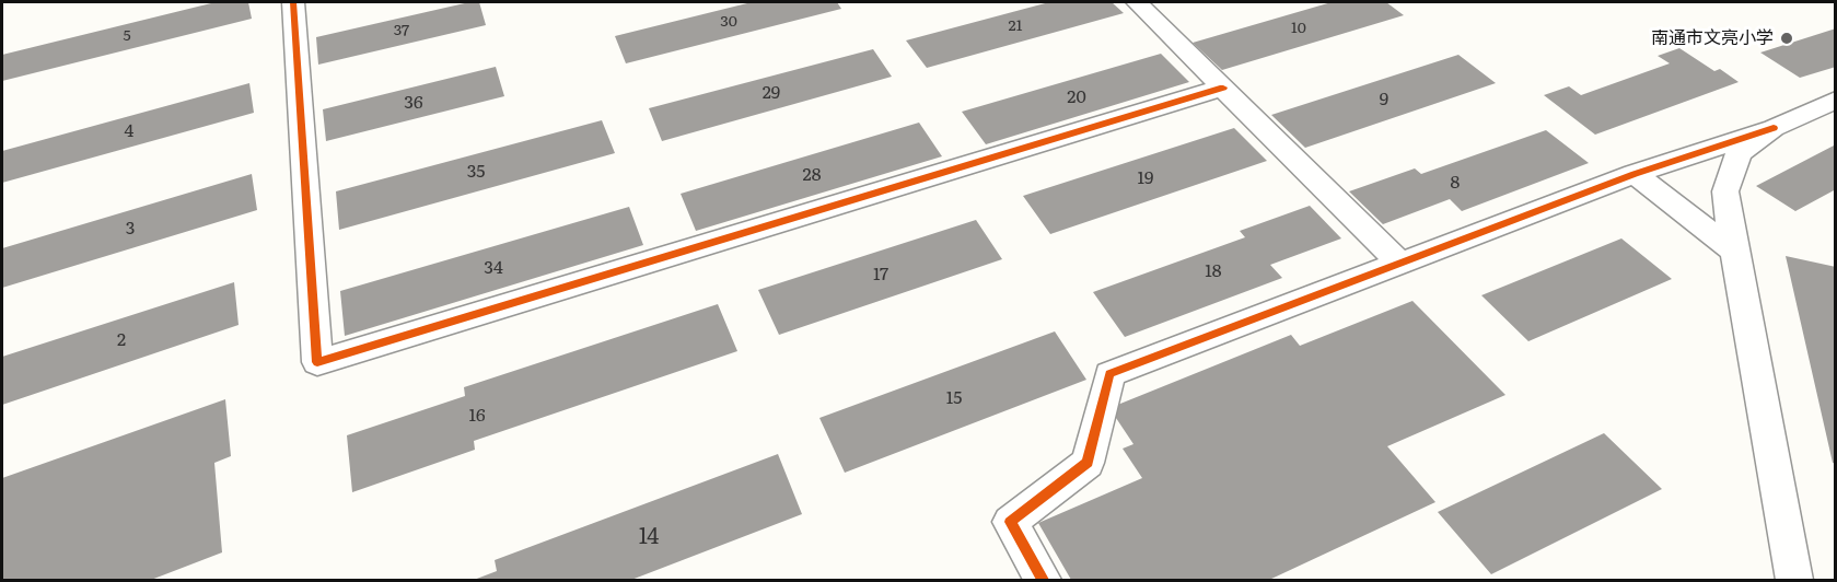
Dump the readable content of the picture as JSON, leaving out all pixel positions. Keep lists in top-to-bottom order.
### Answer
{
  "places": ["南通市文亮小学"],
  "house_numbers": [
    "30",
    "21",
    "10",
    "37",
    "5",
    "29",
    "20",
    "9",
    "36",
    "4",
    "35",
    "28",
    "19",
    "8",
    "3",
    "34",
    "18",
    "17",
    "2",
    "15",
    "16",
    "14"
  ]
}
